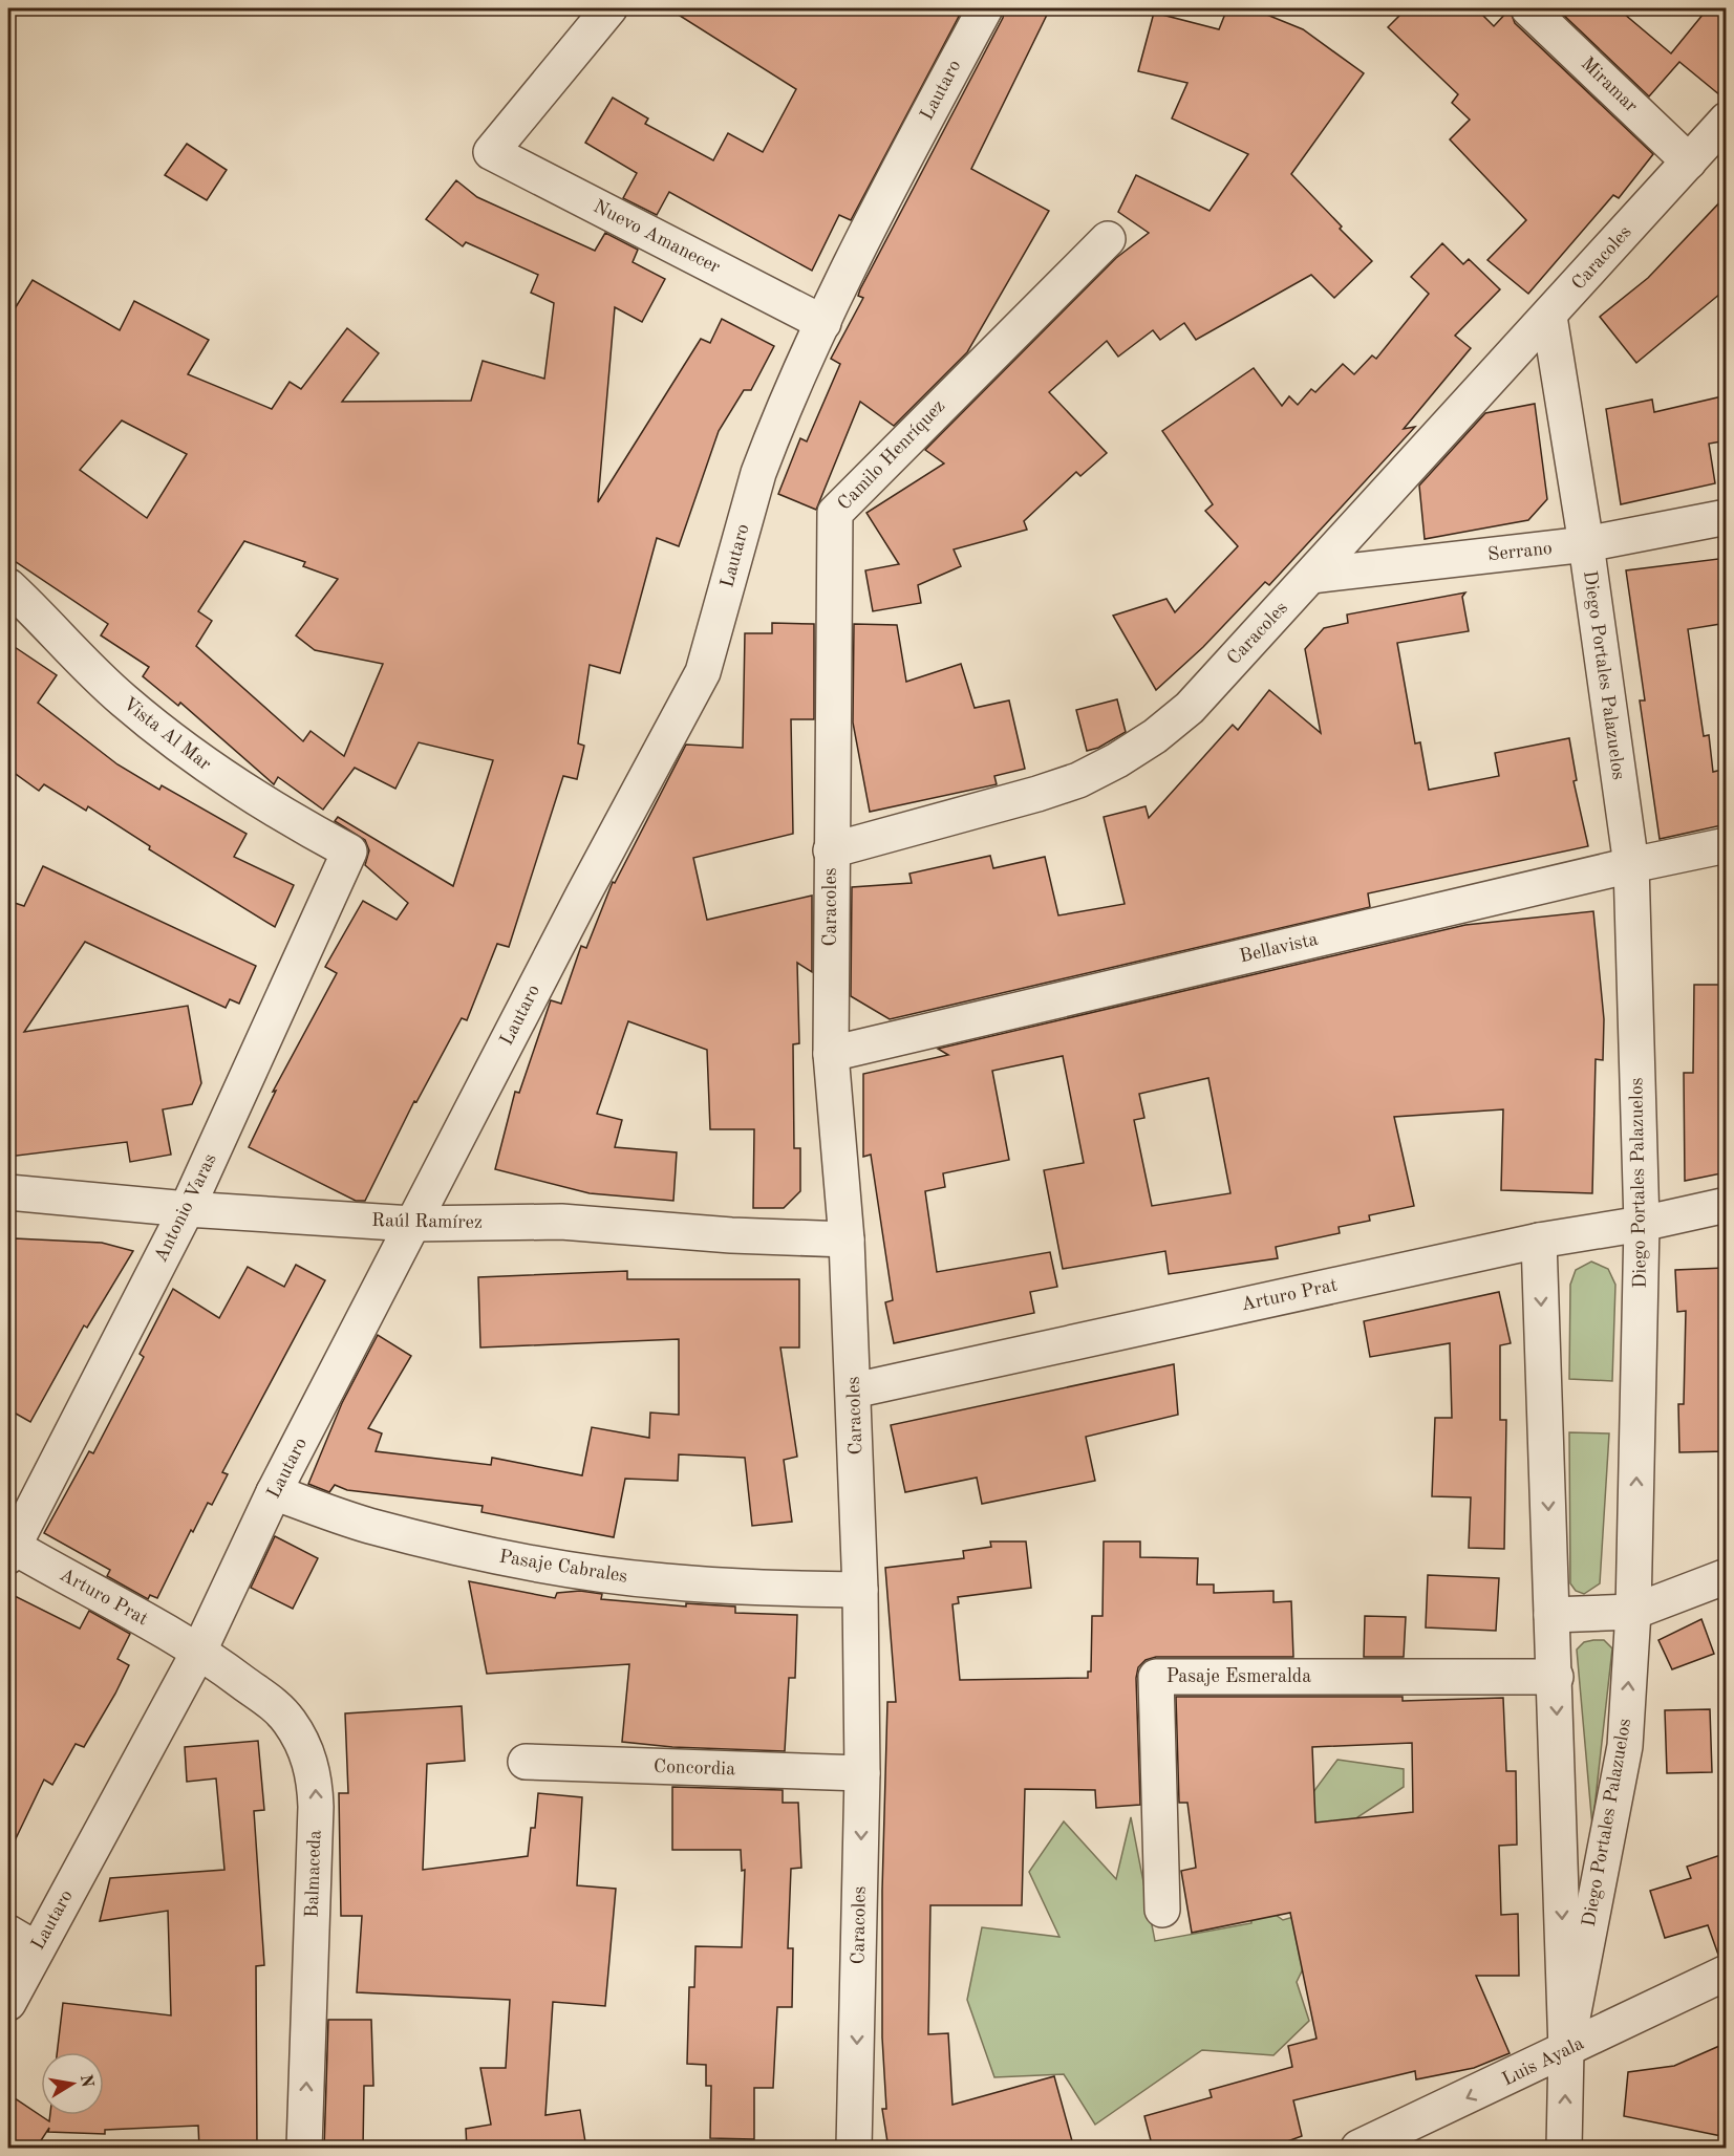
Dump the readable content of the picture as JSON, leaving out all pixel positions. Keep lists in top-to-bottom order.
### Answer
{
  "streets": {
    "street": [
      "Miramar",
      "Lautaro",
      "Nuevo Amanecer",
      "Caracoles",
      "Camilo Henríquez",
      "Serrano",
      "Diego Portales Palazuelos",
      "Vista Al Mar",
      "Bellavista",
      "Antonio Varas",
      "Raúl Ramírez",
      "Arturo Prat",
      "Pasaje Cabrales",
      "Pasaje Esmeralda",
      "Concordia",
      "Balmaceda",
      "Luis Ayala"
    ]
  },
  "crossings": [
    ["Miramar", "Caracoles"],
    ["Lautaro", "Nuevo Amanecer"],
    ["Lautaro", "Raúl Ramírez"],
    ["Lautaro", "Arturo Prat"],
    ["Lautaro", "Pasaje Cabrales"],
    ["Lautaro", "Balmaceda"],
    ["Caracoles", "Camilo Henríquez"],
    ["Caracoles", "Serrano"],
    ["Caracoles", "Diego Portales Palazuelos"],
    ["Caracoles", "Bellavista"],
    ["Caracoles", "Raúl Ramírez"],
    ["Caracoles", "Arturo Prat"],
    ["Caracoles", "Pasaje Cabrales"],
    ["Caracoles", "Concordia"],
    ["Serrano", "Diego Portales Palazuelos"],
    ["Diego Portales Palazuelos", "Bellavista"],
    ["Diego Portales Palazuelos", "Arturo Prat"],
    ["Diego Portales Palazuelos", "Pasaje Esmeralda"],
    ["Diego Portales Palazuelos", "Luis Ayala"],
    ["Vista Al Mar", "Antonio Varas"],
    ["Antonio Varas", "Raúl Ramírez"],
    ["Antonio Varas", "Arturo Prat"],
    ["Arturo Prat", "Balmaceda"]
  ],
  "one_way": ["Balmaceda", "Luis Ayala"],
  "north": "right"
}
